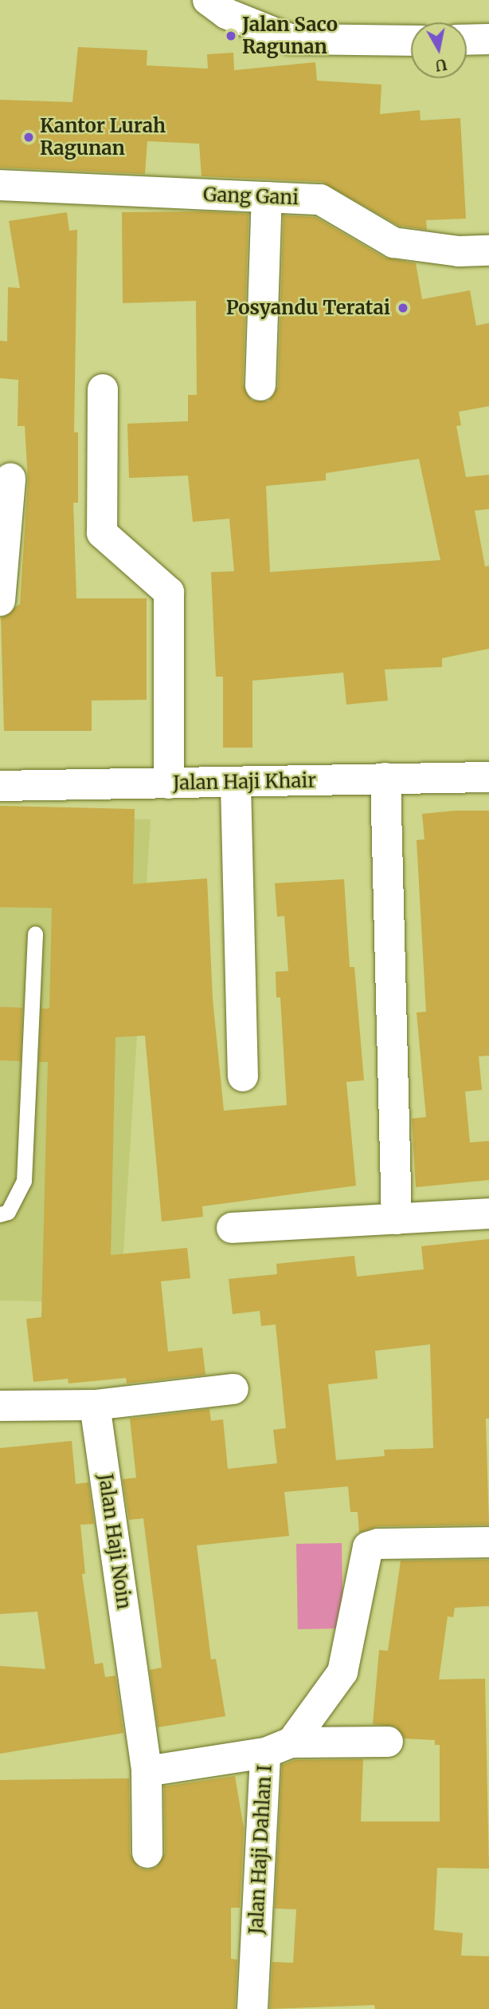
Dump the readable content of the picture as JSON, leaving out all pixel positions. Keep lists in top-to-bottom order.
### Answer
{
  "streets": {
    "street": [
      "Gang Gani",
      "Jalan Haji Khair",
      "Jalan Haji Noin",
      "Jalan Haji Dahlan I"
    ]
  },
  "places": ["Jalan Saco Ragunan", "Kantor Lurah Ragunan", "Posyandu Teratai"],
  "north": "bottom"
}
